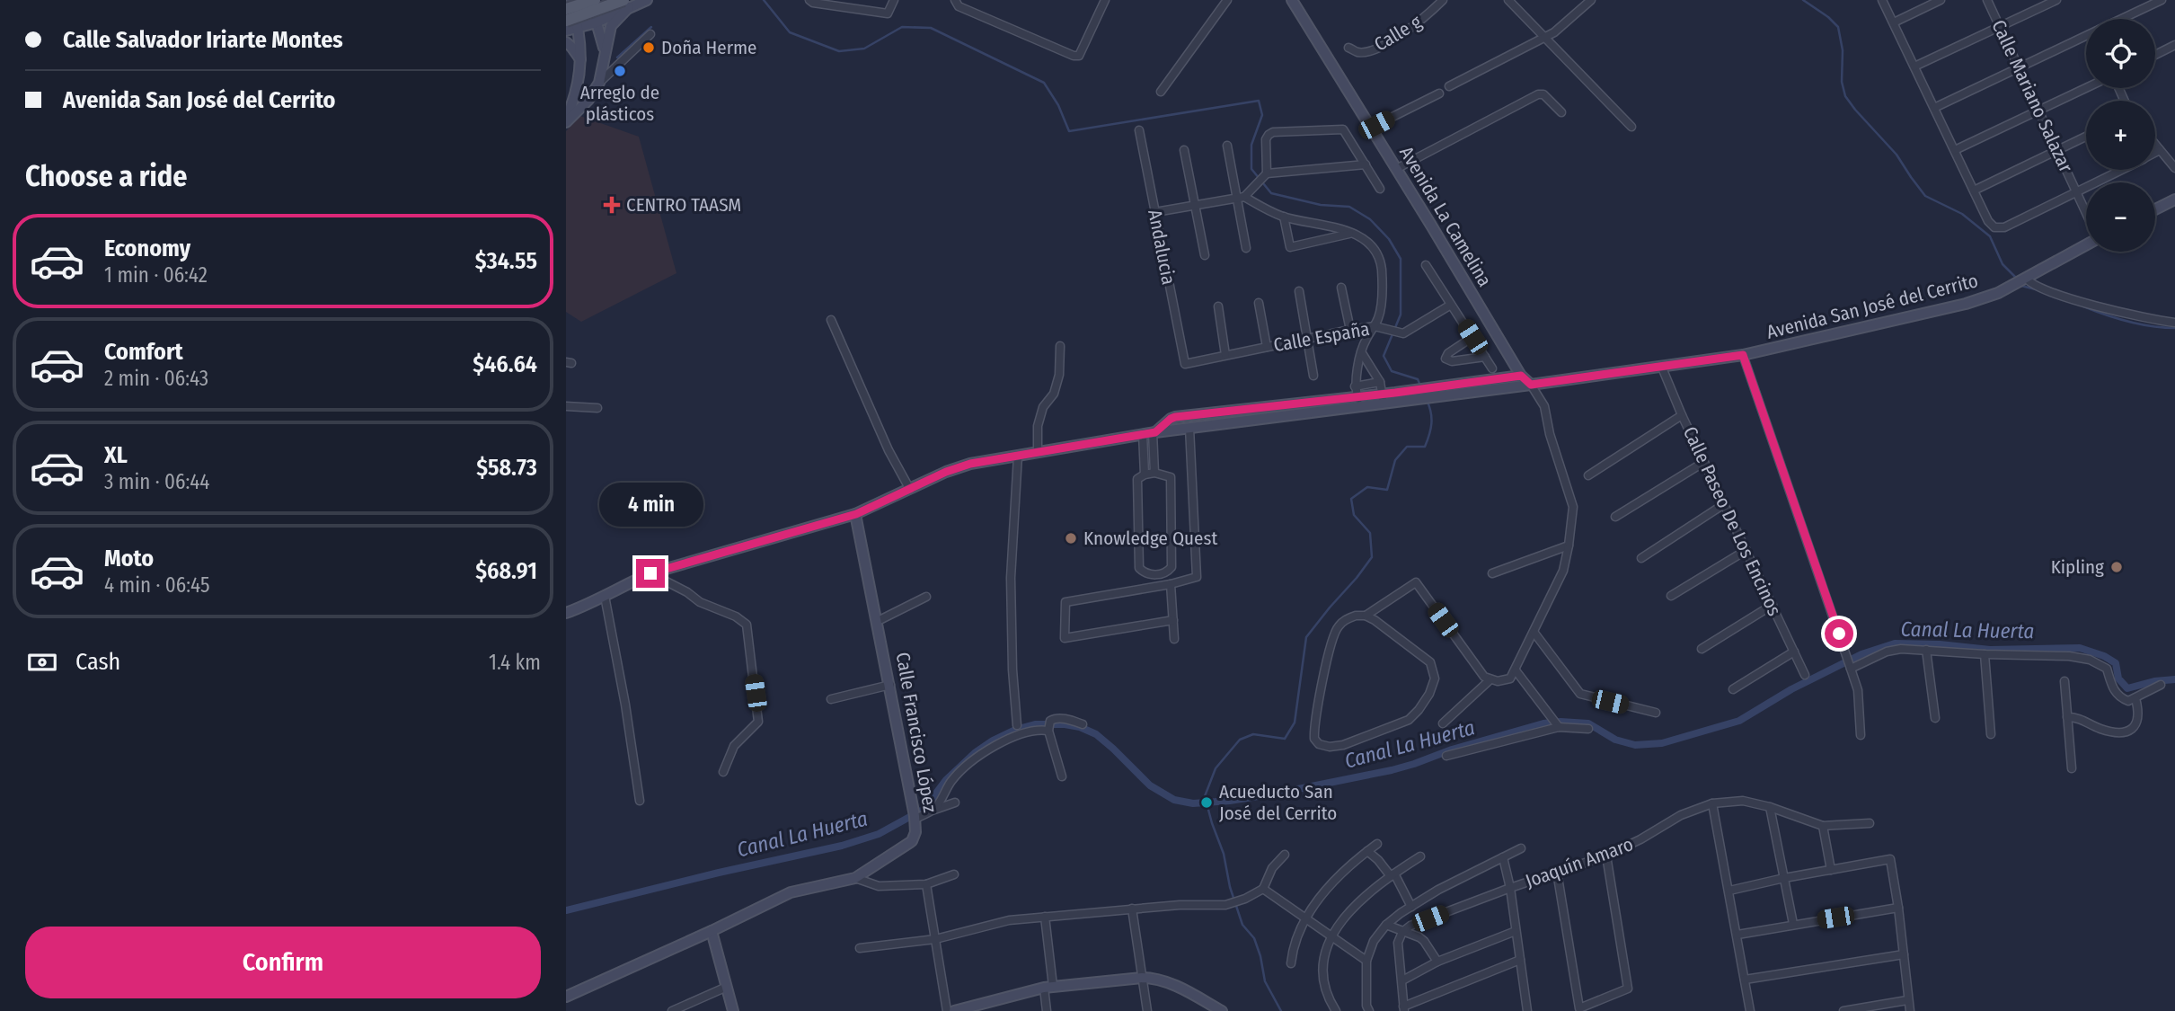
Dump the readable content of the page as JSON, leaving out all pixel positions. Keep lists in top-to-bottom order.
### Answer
{
  "streets": {
    "street": [
      "Calle g",
      "Calle Mariano Salazar",
      "Avenida La Camelina",
      "Andalucia",
      "Avenida San José del Cerrito",
      "Calle España",
      "Calle Paseo De Los Encinos",
      "Calle Francisco López",
      "Joaquín Amaro"
    ]
  },
  "crossings": [
    ["Avenida La Camelina", "Avenida San José del Cerrito"],
    ["Andalucia", "Calle España"],
    ["Avenida San José del Cerrito", "Calle España"],
    ["Avenida San José del Cerrito", "Calle Paseo De Los Encinos"],
    ["Avenida San José del Cerrito", "Calle Francisco López"]
  ],
  "water": ["Canal La Huerta"],
  "places": {
    "other": [
      "Doña Herme",
      "Arreglo de plásticos",
      "Knowledge Quest",
      "Kipling",
      "Acueducto San José del Cerrito"
    ],
    "health": ["CENTRO TAASM"]
  },
  "page": {
    "banner": ["Calle Salvador Iriarte Montes", "Avenida San José del Cerrito"],
    "map_buttons": ["+", "−"],
    "heading": "Choose a ride",
    "list": [
      {
        "name": "Economy",
        "note": "1 min · 06:42",
        "value": "$34.55"
      },
      {
        "name": "Comfort",
        "note": "2 min · 06:43",
        "value": "$46.64"
      },
      {
        "name": "XL",
        "note": "3 min · 06:44",
        "value": "$58.73"
      },
      {
        "name": "Moto",
        "note": "4 min · 06:45",
        "value": "$68.91"
      }
    ],
    "bubble": "4 min",
    "pay": ["Cash", "1.4 km"],
    "buttons": "Confirm"
  }
}
